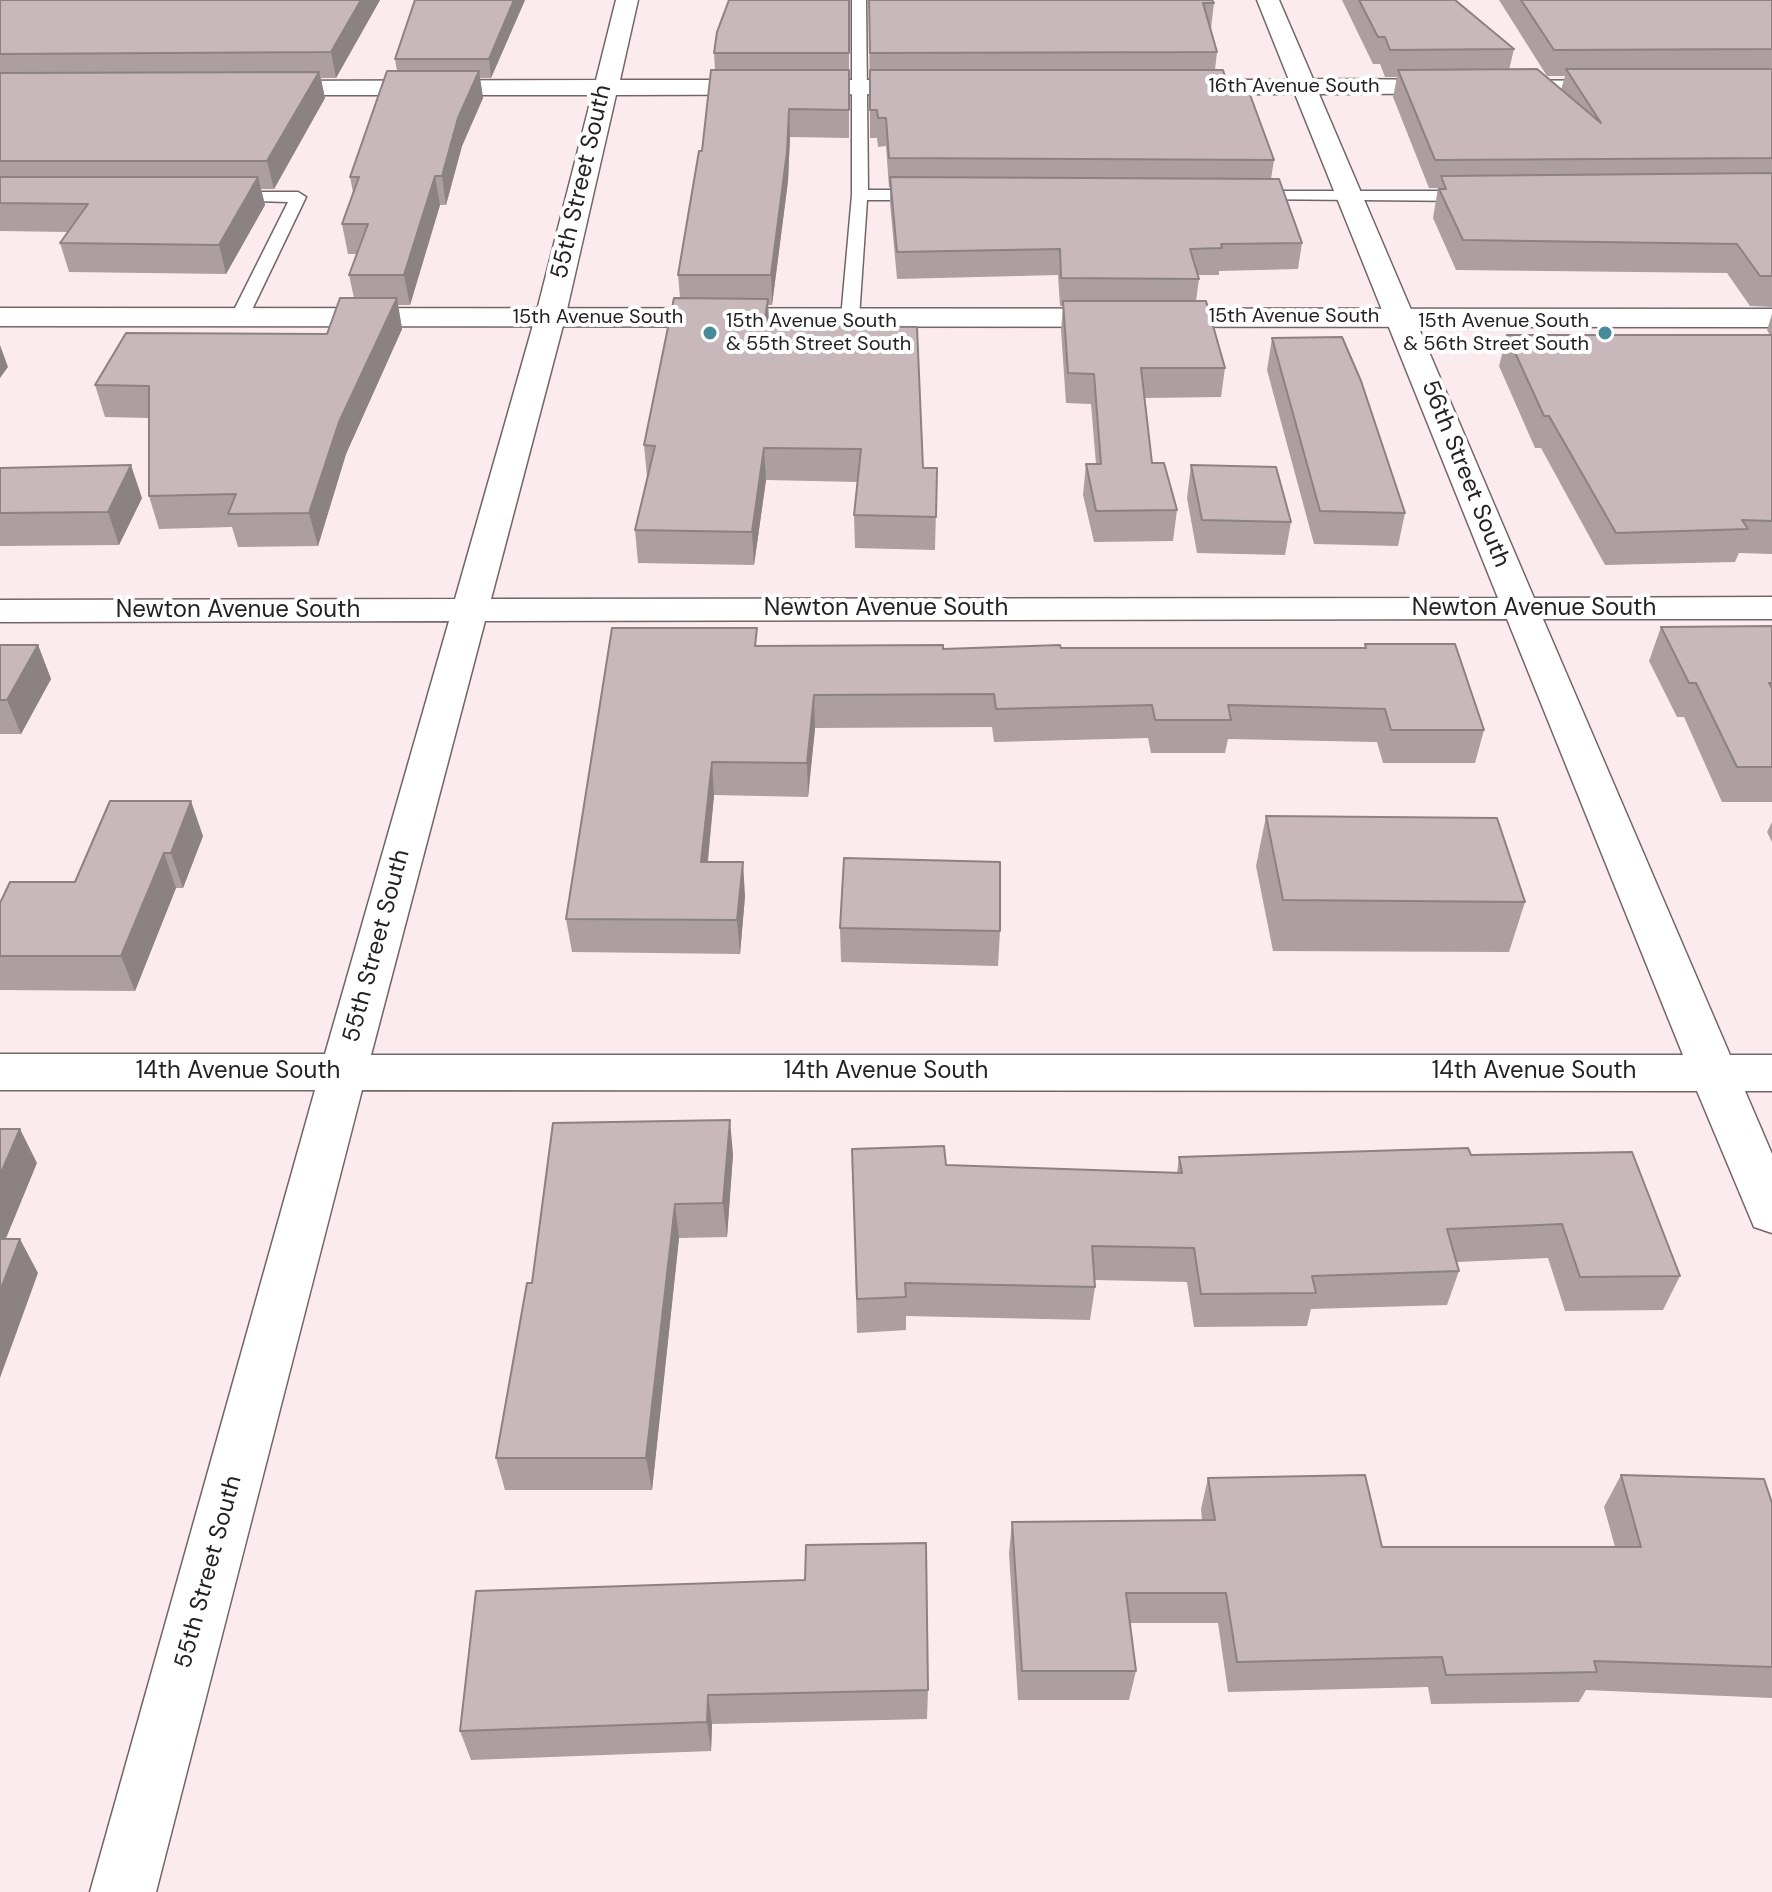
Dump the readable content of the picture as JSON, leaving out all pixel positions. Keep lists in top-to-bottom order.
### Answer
{
  "streets": {
    "street": [
      "16th Avenue South",
      "55th Street South",
      "15th Avenue South",
      "56th Street South",
      "Newton Avenue South",
      "14th Avenue South"
    ]
  },
  "crossings": [
    ["16th Avenue South", "56th Street South"],
    ["55th Street South", "15th Avenue South"],
    ["55th Street South", "Newton Avenue South"],
    ["55th Street South", "14th Avenue South"],
    ["15th Avenue South", "56th Street South"],
    ["56th Street South", "Newton Avenue South"],
    ["56th Street South", "14th Avenue South"]
  ],
  "places": ["15th Avenue South & 55th Street South", "15th Avenue South & 56th Street South"]
}
